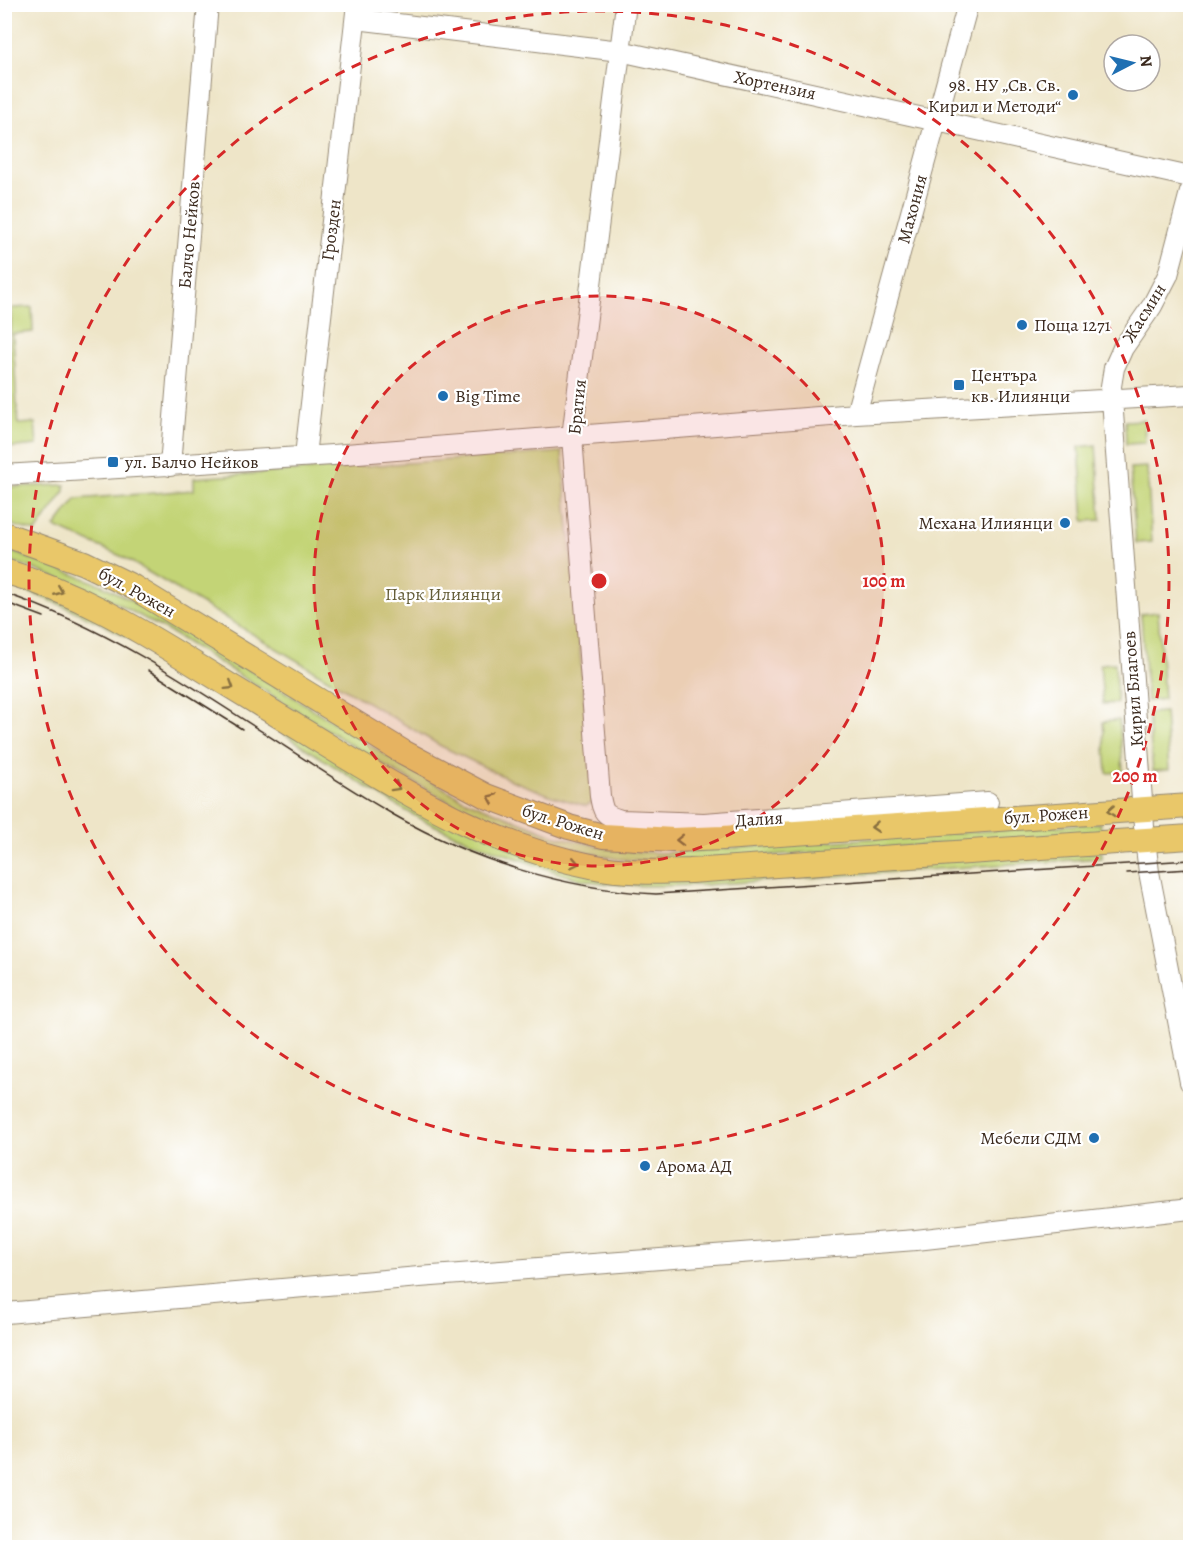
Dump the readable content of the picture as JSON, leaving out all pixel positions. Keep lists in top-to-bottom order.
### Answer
{
  "streets": {
    "main road": ["бул. Рожен"],
    "street": [
      "Хортензия",
      "Махония",
      "Грозден",
      "Балчо Нейков",
      "Жасмин",
      "Братия",
      "Кирил Благоев",
      "Далия"
    ]
  },
  "crossings": [
    ["Хортензия", "Махония"],
    ["Хортензия", "Грозден"],
    ["Хортензия", "Братия"],
    ["Жасмин", "Кирил Благоев"],
    ["Братия", "Далия"],
    ["бул. Рожен", "Кирил Благоев"],
    ["бул. Рожен", "Далия"]
  ],
  "parks": ["Парк Илиянци"],
  "places": {
    "other": [
      "98. НУ „Св. Св. Кирил и Методи“",
      "Поща 1271",
      "Big Time",
      "Механа Илиянци",
      "Мебели СДМ",
      "Арома АД"
    ],
    "transit": ["Центъра кв. Илиянци", "ул. Балчо Нейков"]
  },
  "north": "right",
  "rings": ["100 m", "200 m"]
}
